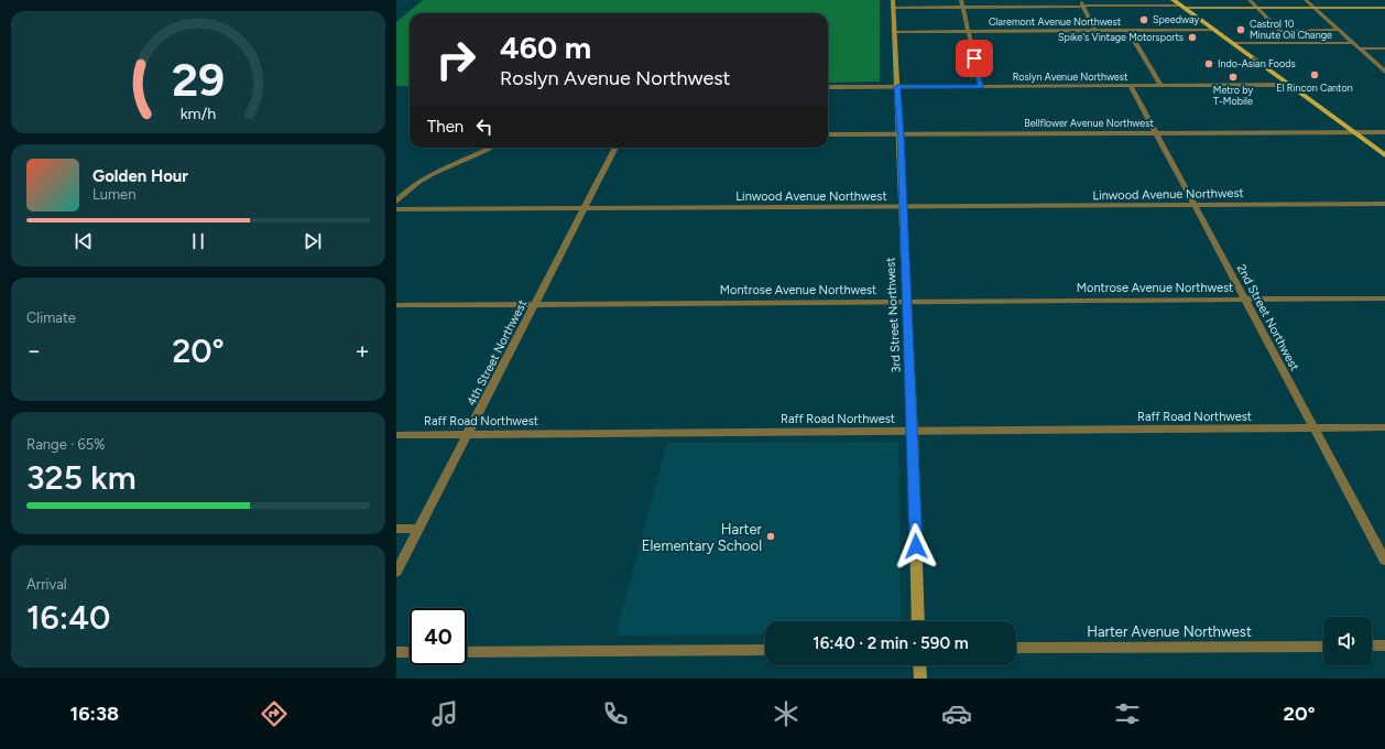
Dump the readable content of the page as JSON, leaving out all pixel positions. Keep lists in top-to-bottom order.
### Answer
{
  "streets": {
    "street": [
      "Claremont Avenue Northwest",
      "Roslyn Avenue Northwest",
      "Bellflower Avenue Northwest",
      "Linwood Avenue Northwest",
      "Montrose Avenue Northwest",
      "3rd Street Northwest",
      "2nd Street Northwest",
      "4th Street Northwest",
      "Raff Road Northwest",
      "Harter Avenue Northwest"
    ]
  },
  "crossings": [
    ["Claremont Avenue Northwest", "3rd Street Northwest"],
    ["Roslyn Avenue Northwest", "3rd Street Northwest"],
    ["Roslyn Avenue Northwest", "2nd Street Northwest"],
    ["Bellflower Avenue Northwest", "3rd Street Northwest"],
    ["Bellflower Avenue Northwest", "2nd Street Northwest"],
    ["Linwood Avenue Northwest", "3rd Street Northwest"],
    ["Linwood Avenue Northwest", "2nd Street Northwest"],
    ["Linwood Avenue Northwest", "4th Street Northwest"],
    ["Montrose Avenue Northwest", "3rd Street Northwest"],
    ["Montrose Avenue Northwest", "2nd Street Northwest"],
    ["Montrose Avenue Northwest", "4th Street Northwest"],
    ["3rd Street Northwest", "Raff Road Northwest"],
    ["2nd Street Northwest", "Raff Road Northwest"],
    ["4th Street Northwest", "Raff Road Northwest"]
  ],
  "places": [
    "Speedway",
    "Castrol 10 Minute Oil Change",
    "Spike's Vintage Motorsports",
    "Indo-Asian Foods",
    "El Rincon Canton",
    "Metro by T-Mobile",
    "Harter Elementary School"
  ],
  "page": {
    "turn": ["460 m", "Roslyn Avenue Northwest"],
    "then": "Then",
    "song": ["Golden Hour", "Lumen"],
    "tile": [
      "Climate",
      ["Range · 65%", "325 km"],
      ["Arrival", "16:40"]
    ],
    "heat": ["−", "20°", "+"],
    "limit": "40",
    "trip": "16:40 · 2 min · 590 m",
    "tabs": ["16:38", "20°"],
    "gauge": ["29", "km/h"]
  }
}
